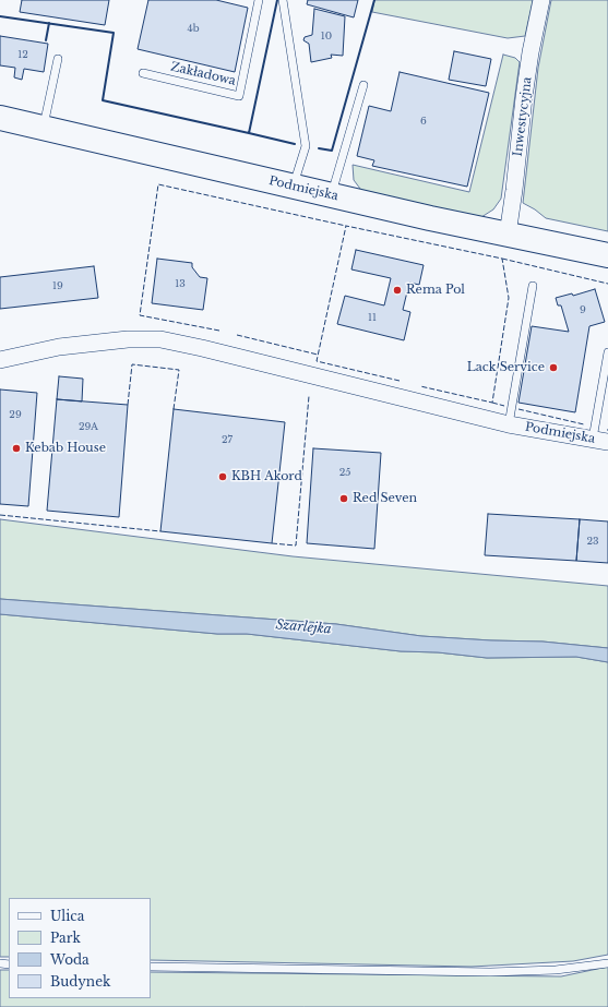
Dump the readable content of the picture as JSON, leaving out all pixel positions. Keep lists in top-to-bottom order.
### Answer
{
  "streets": {
    "main road": ["Podmiejska"],
    "street": ["Inwestycyjna"],
    "lane": ["Zakładowa"]
  },
  "crossings": [
    ["Inwestycyjna", "Podmiejska"]
  ],
  "water": ["Szarlejka"],
  "places": [
    "Rema Pol",
    "Lack Service",
    "Kebab House",
    "KBH Akord",
    "Red Seven"
  ],
  "house_numbers": [
    "4b",
    "10",
    "12",
    "6",
    "13",
    "19",
    "9",
    "11",
    "29",
    "29A",
    "27",
    "25",
    "23"
  ],
  "legend": [
    "Ulica",
    "Park",
    "Woda",
    "Budynek"
  ]
}
